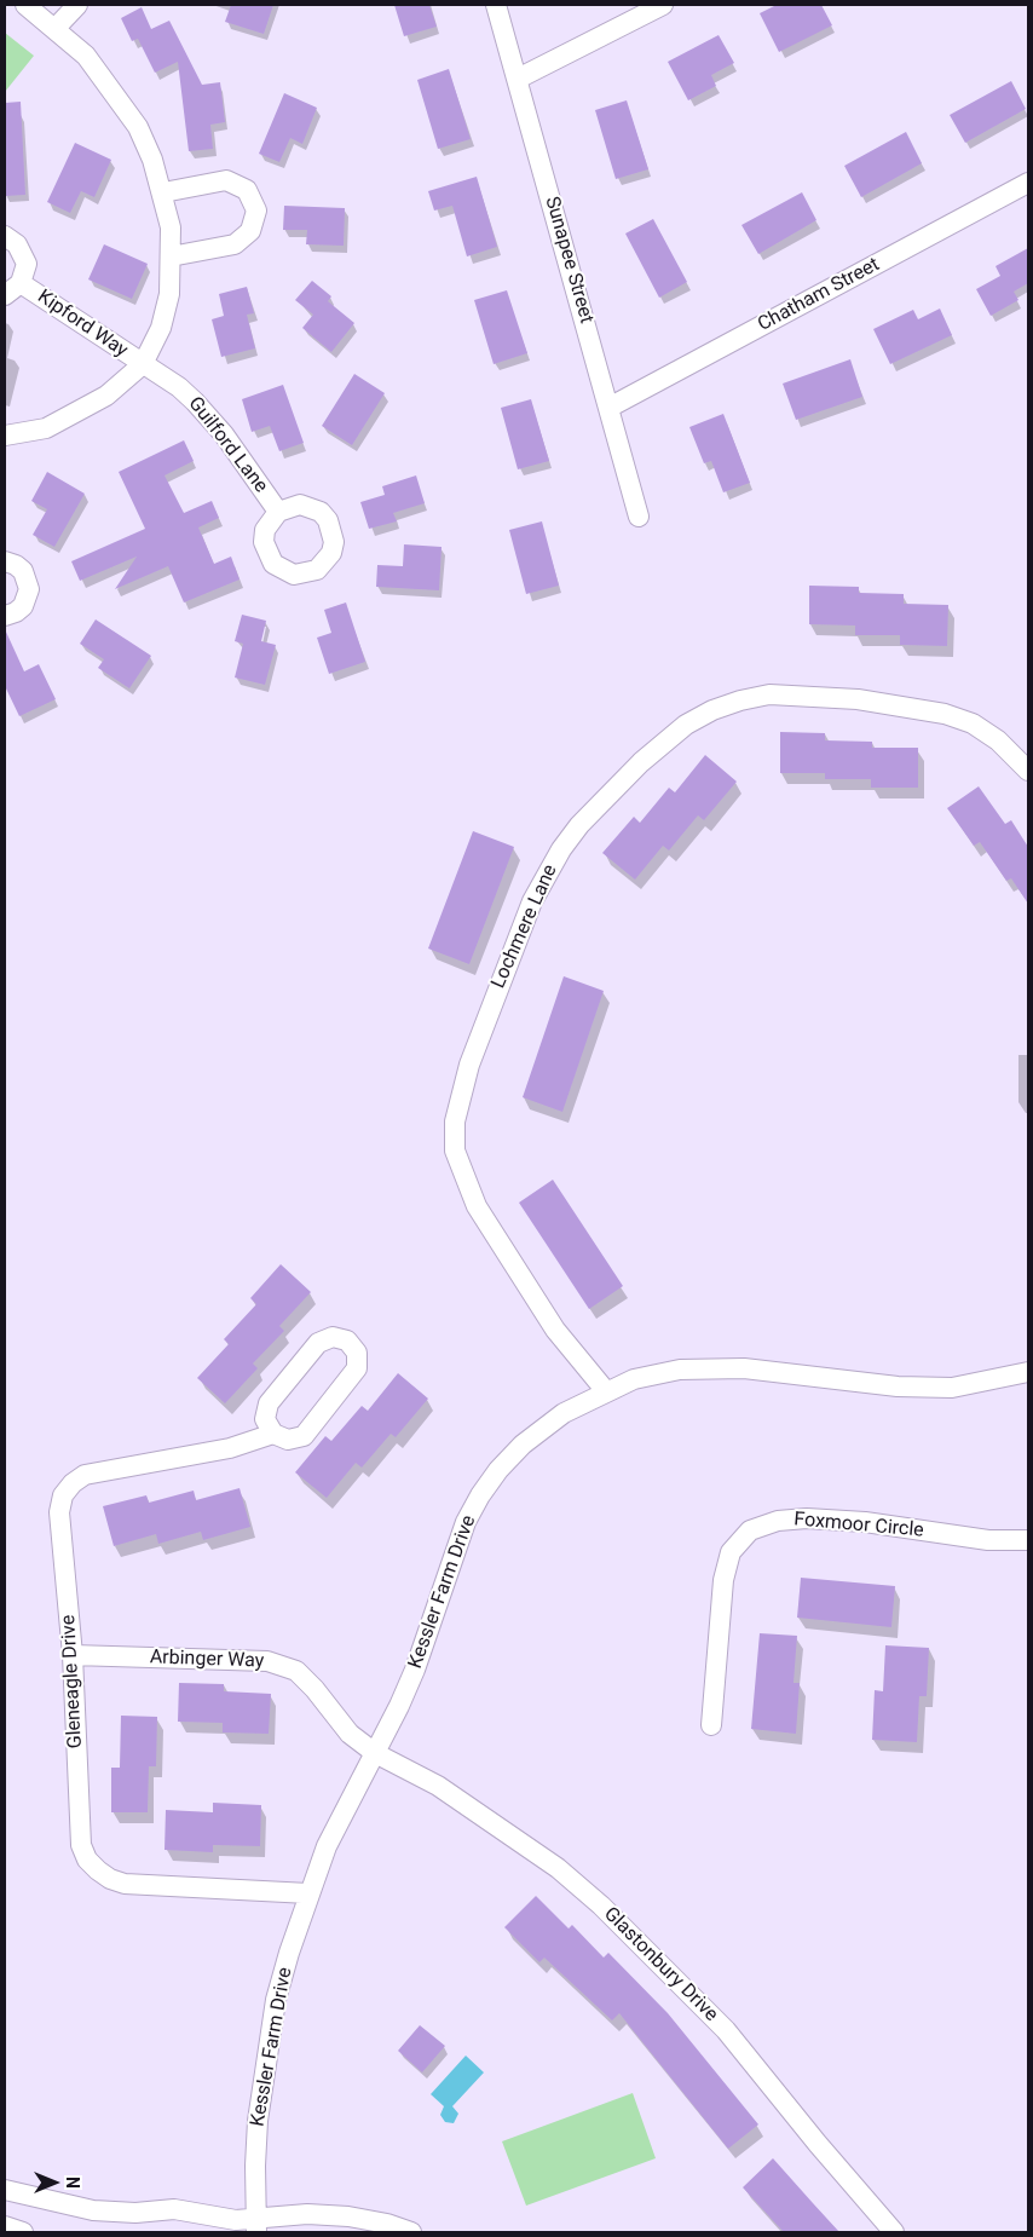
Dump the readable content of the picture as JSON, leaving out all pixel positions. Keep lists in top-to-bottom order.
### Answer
{
  "streets": {
    "street": [
      "Sunapee Street",
      "Chatham Street",
      "Kipford Way",
      "Guilford Lane",
      "Lochmere Lane",
      "Foxmoor Circle",
      "Kessler Farm Drive",
      "Arbinger Way",
      "Gleneagle Drive",
      "Glastonbury Drive"
    ]
  },
  "crossings": [
    ["Sunapee Street", "Chatham Street"],
    ["Kipford Way", "Guilford Lane"],
    ["Lochmere Lane", "Kessler Farm Drive"],
    ["Kessler Farm Drive", "Arbinger Way"],
    ["Kessler Farm Drive", "Gleneagle Drive"],
    ["Kessler Farm Drive", "Glastonbury Drive"],
    ["Arbinger Way", "Gleneagle Drive"],
    ["Arbinger Way", "Glastonbury Drive"]
  ],
  "north": "right"
}
